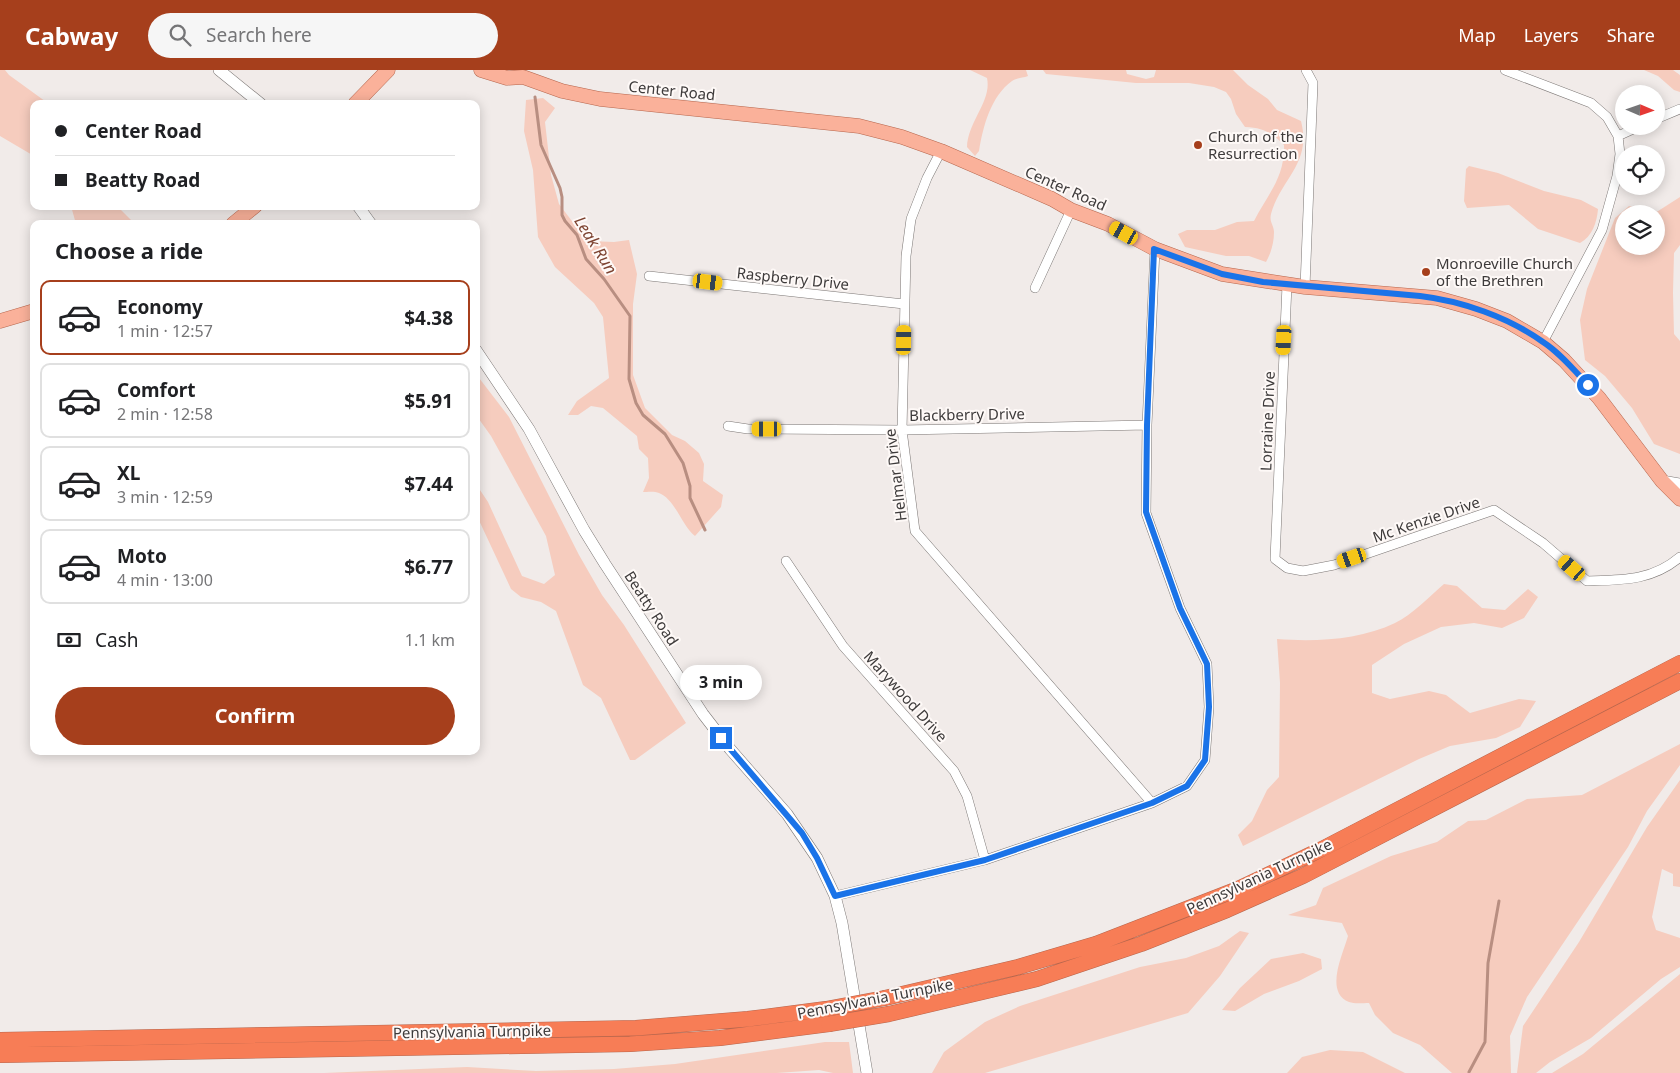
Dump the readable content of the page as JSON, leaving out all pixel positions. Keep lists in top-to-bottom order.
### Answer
{
  "streets": {
    "highway": ["Pennsylvania Turnpike"],
    "main road": ["Center Road"],
    "street": [
      "Raspberry Drive",
      "Blackberry Drive",
      "Lorraine Drive",
      "Helmar Drive",
      "Mc Kenzie Drive",
      "Beatty Road",
      "Marywood Drive"
    ]
  },
  "crossings": [
    ["Center Road", "Lorraine Drive"],
    ["Center Road", "Helmar Drive"],
    ["Raspberry Drive", "Helmar Drive"],
    ["Blackberry Drive", "Helmar Drive"],
    ["Lorraine Drive", "Mc Kenzie Drive"]
  ],
  "water": ["Leak Run"],
  "places": ["Church of the Resurrection", "Monroeville Church of the Brethren"],
  "north": "right",
  "page": {
    "header": "Cabway",
    "search": "Search here",
    "nav": ["Map", "Layers", "Share"],
    "banner": ["Center Road", "Beatty Road"],
    "heading": "Choose a ride",
    "list": [
      {
        "name": "Economy",
        "note": "1 min · 12:57",
        "value": "$4.38"
      },
      {
        "name": "Comfort",
        "note": "2 min · 12:58",
        "value": "$5.91"
      },
      {
        "name": "XL",
        "note": "3 min · 12:59",
        "value": "$7.44"
      },
      {
        "name": "Moto",
        "note": "4 min · 13:00",
        "value": "$6.77"
      }
    ],
    "pay": ["Cash", "1.1 km"],
    "bubble": "3 min",
    "buttons": "Confirm"
  }
}
